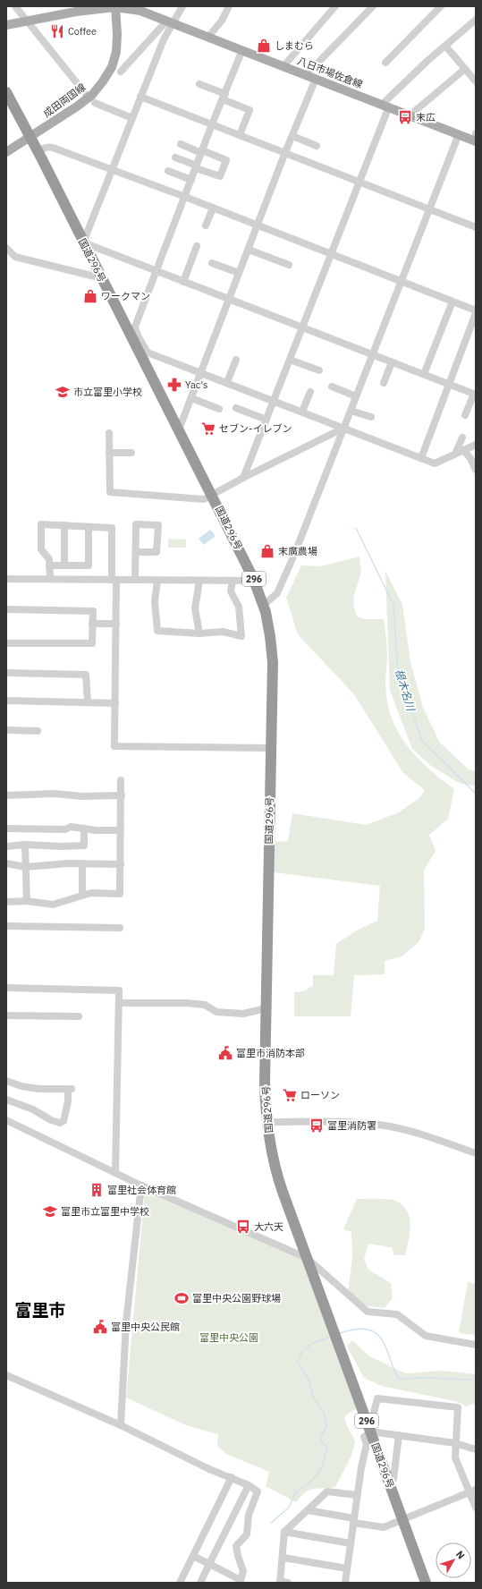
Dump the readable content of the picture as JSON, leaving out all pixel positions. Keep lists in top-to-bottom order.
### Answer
{
  "streets": {
    "highway": ["国道296号", "296"],
    "main road": ["八日市場佐倉線", "成田両国線"]
  },
  "crossings": [
    ["八日市場佐倉線", "成田両国線"],
    ["成田両国線", "国道296号"]
  ],
  "districts": ["富里市"],
  "water": ["根木名川"],
  "parks": ["富里中央公園"],
  "places": {
    "restaurant": ["Coffee"],
    "shop": ["しまむら", "ワークマン", "末廣農場"],
    "bus stop": ["末広", "富里消防署", "大六天"],
    "pharmacy": ["Yac's"],
    "school or university": ["市立富里小学校", "富里市立富里中学校"],
    "supermarket": ["セブン-イレブン", "ローソン"],
    "public building": ["富里市消防本部", "富里中央公民館"],
    "building": ["富里社会体育館"],
    "sports": ["富里中央公園野球場"]
  },
  "north": "top right"
}
